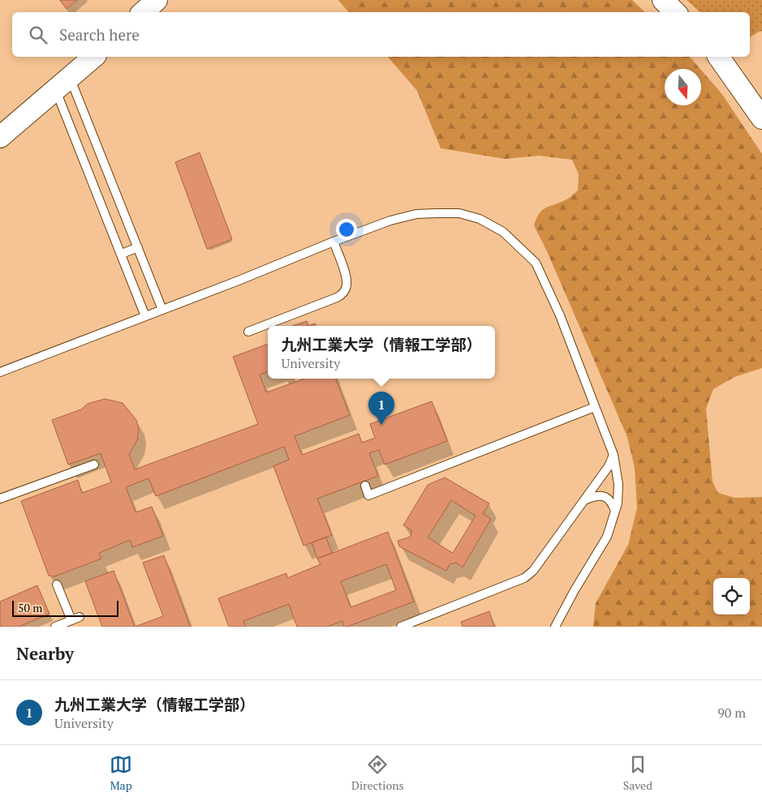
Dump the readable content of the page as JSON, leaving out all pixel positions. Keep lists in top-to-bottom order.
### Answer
{
  "scale_bar": "50 m",
  "north": "bottom",
  "page": {
    "search": "Search here",
    "popup": ["九州工業大学（情報工学部）", "University"],
    "pins": "1",
    "scale": "50 m",
    "heading": "Nearby",
    "list": [
      {
        "mark": "1",
        "name": "九州工業大学（情報工学部）",
        "note": "University",
        "value": "90 m"
      }
    ],
    "nav": ["Map", "Directions", "Saved"]
  }
}
